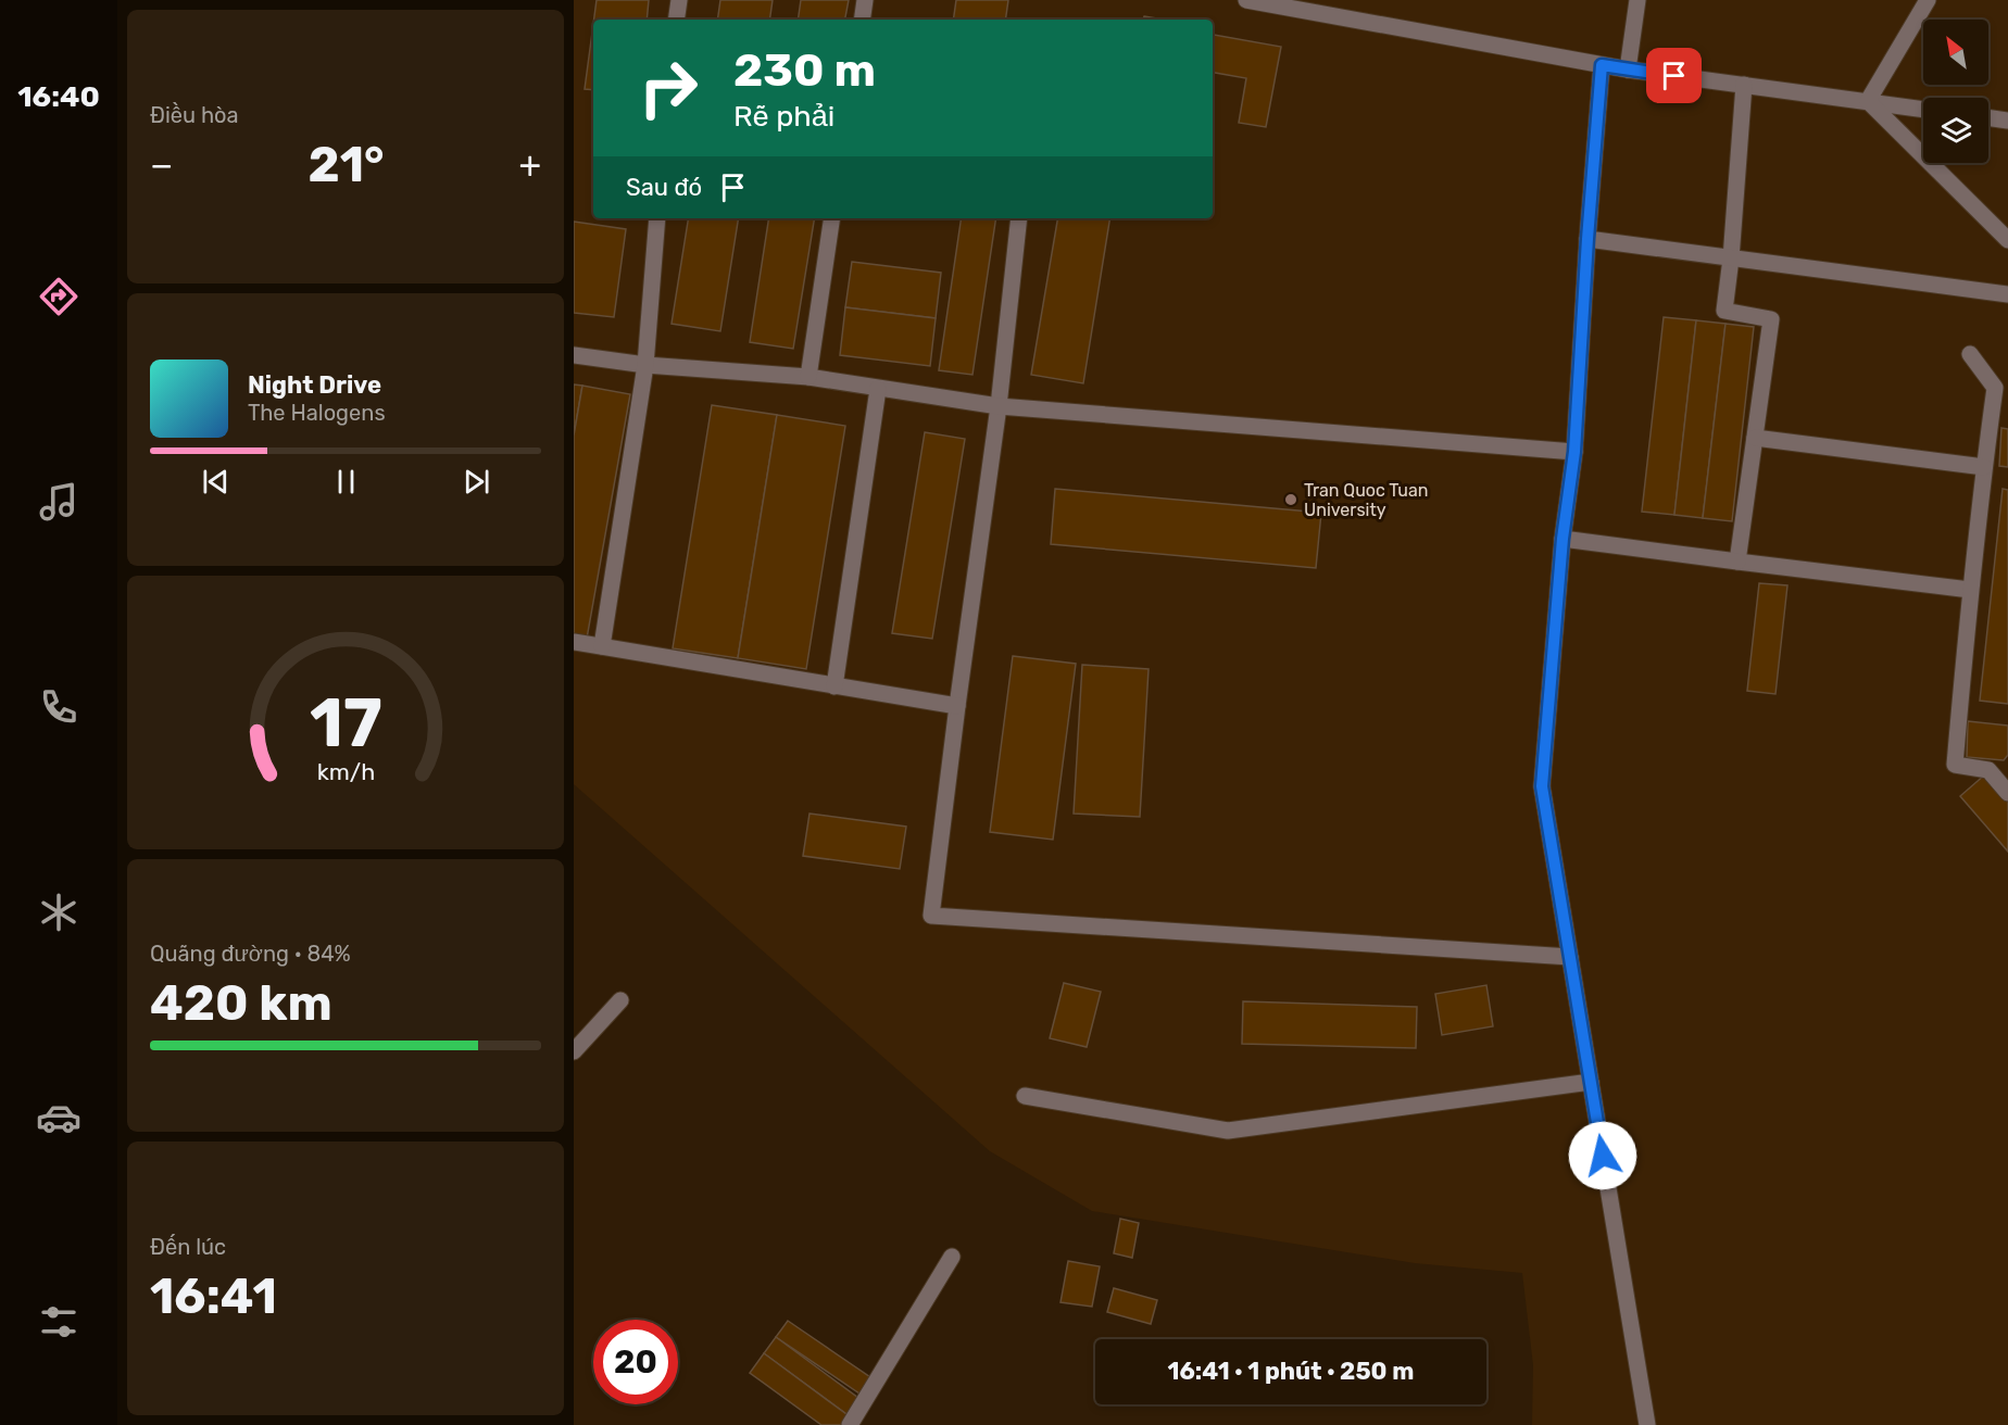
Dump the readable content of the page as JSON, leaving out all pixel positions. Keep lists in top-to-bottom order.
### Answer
{
  "places": ["Tran Quoc Tuan University"],
  "north": "top left",
  "page": {
    "tabs": "16:40",
    "tile": [
      "Điều hòa",
      ["Quãng đường · 84%", "420 km"],
      ["Đến lúc", "16:41"]
    ],
    "turn": ["230 m", "Rẽ phải"],
    "heat": ["−", "21°", "+"],
    "then": "Sau đó",
    "song": ["Night Drive", "The Halogens"],
    "limit": "20",
    "trip": "16:41 · 1 phút · 250 m",
    "gauge": ["17", "km/h"]
  }
}
